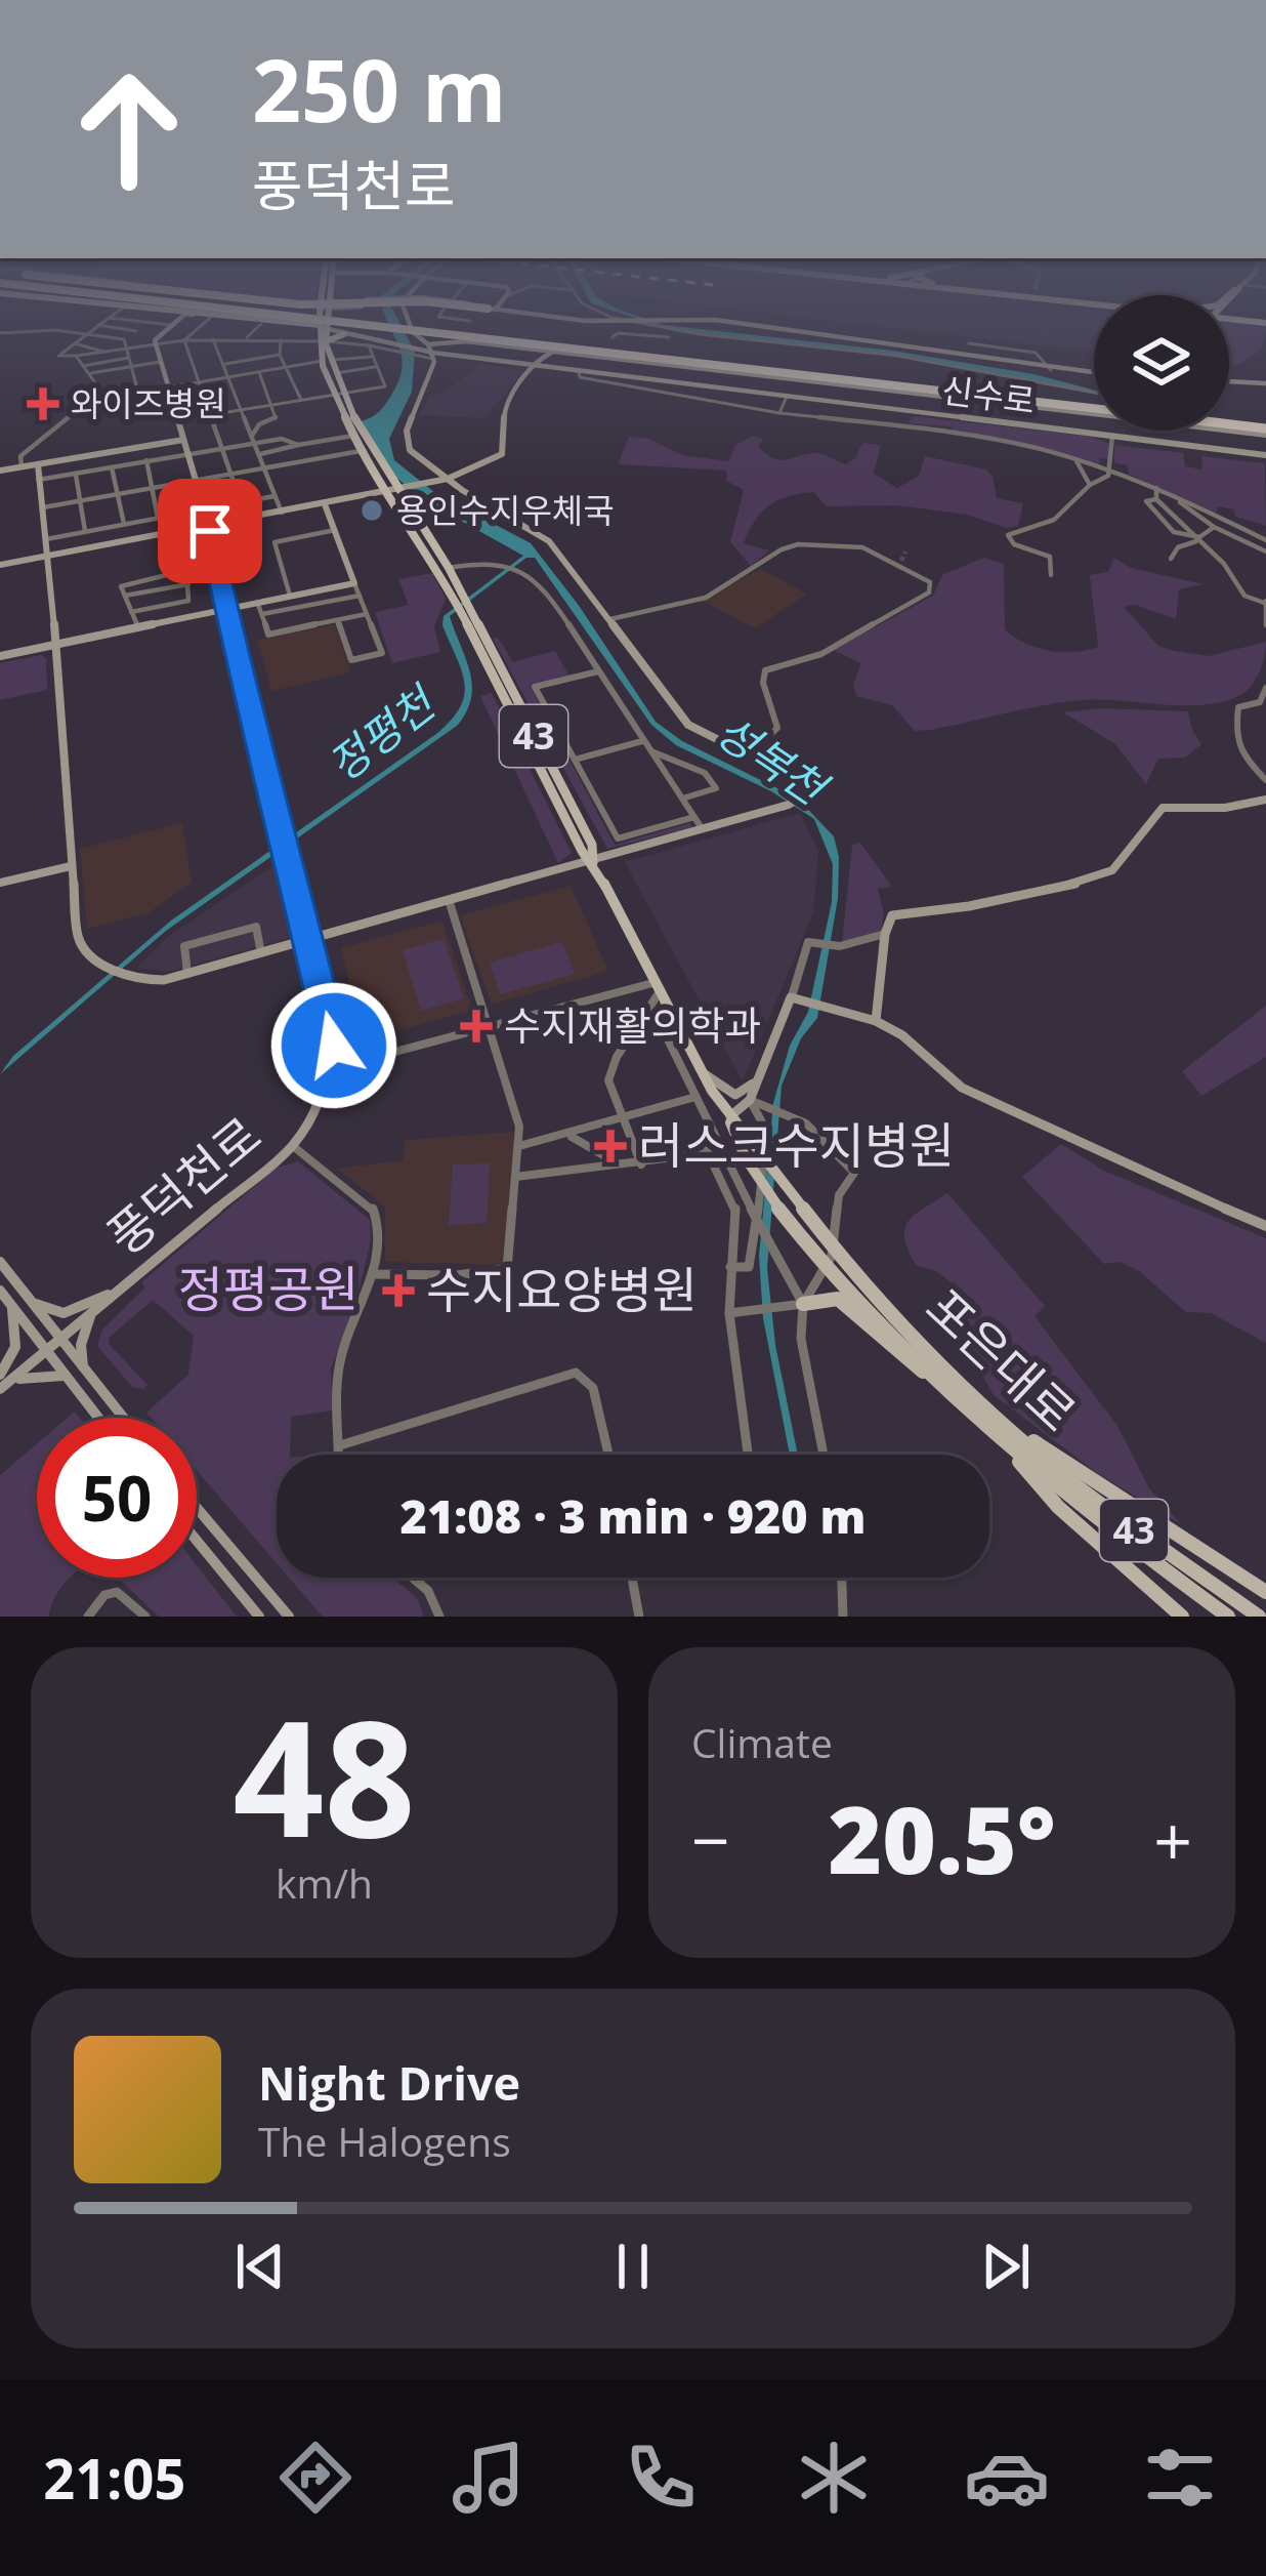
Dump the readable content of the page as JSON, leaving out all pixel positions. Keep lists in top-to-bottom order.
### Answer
{
  "streets": {
    "main road": ["43", "포은대로"],
    "street": ["신수로", "풍덕천로"]
  },
  "water": ["정평천", "성복천"],
  "parks": ["정평공원"],
  "places": {
    "health": [
      "와이즈병원",
      "수지재활의학과",
      "러스크수지병원",
      "수지요양병원"
    ],
    "other": ["용인수지우체국"]
  },
  "page": {
    "turn": ["250 m", "풍덕천로"],
    "limit": "50",
    "trip": "21:08 · 3 min · 920 m",
    "tile": [
      ["48", "km/h"],
      "Climate"
    ],
    "heat": ["−", "20.5°", "+"],
    "song": ["Night Drive", "The Halogens"],
    "tabs": "21:05"
  }
}
